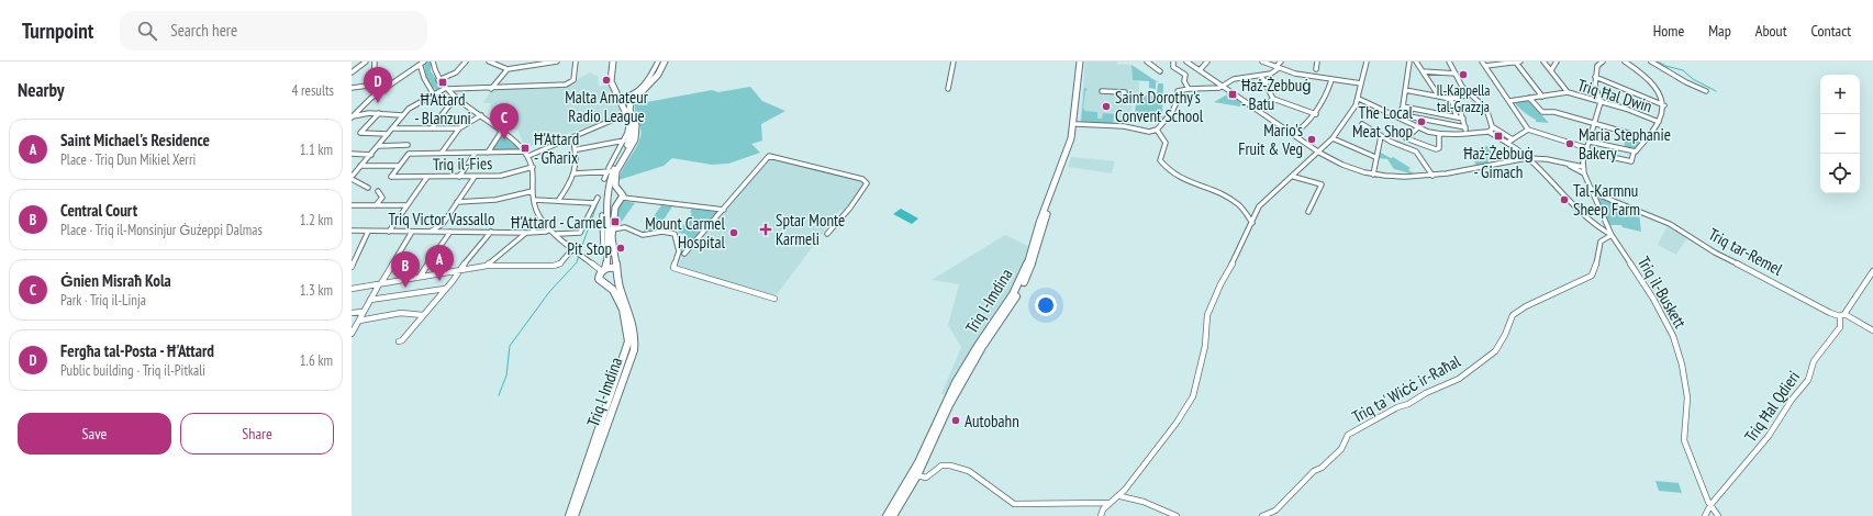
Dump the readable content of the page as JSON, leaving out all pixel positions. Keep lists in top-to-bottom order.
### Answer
{
  "streets": {
    "highway": ["Triq l-Imdina"],
    "street": [
      "Triq Ħal Dwin",
      "Triq il-Fies",
      "Triq Victor Vassallo",
      "Triq tar-Remel",
      "Triq il-Buskett",
      "Triq ta' Wiċċ ir-Raħal",
      "Triq Ħal Qdieri"
    ]
  },
  "crossings": [
    ["Triq Ħal Dwin", "Triq il-Buskett"],
    ["Triq tar-Remel", "Triq il-Buskett"],
    ["Triq tar-Remel", "Triq Ħal Qdieri"],
    ["Triq il-Buskett", "Triq ta' Wiċċ ir-Raħal"],
    ["Triq il-Buskett", "Triq Ħal Qdieri"]
  ],
  "places": {
    "other": [
      "Il-Kappella tal-Grazzja",
      "Malta Amateur Radio League",
      "Saint Dorothy's Convent School",
      "The Local Meat Shop",
      "Mario's Fruit & Veg",
      "Maria Stephanie Bakery",
      "Tal-Karmnu Sheep Farm",
      "Mount Carmel Hospital",
      "Pit Stop",
      "Autobahn"
    ],
    "transit": [
      "Ħ'Attard - Blanzuni",
      "Ħaż-Żebbuġ - Batu",
      "Ħaż-Żebbuġ - Gimach",
      "Ħ'Attard - Għarix",
      "Ħ'Attard - Carmel"
    ],
    "health": ["Sptar Monte Karmeli"]
  },
  "page": {
    "header": "Turnpoint",
    "search": "Search here",
    "nav": [
      "Home",
      "Map",
      "About",
      "Contact"
    ],
    "heading": ["Nearby", "4 results"],
    "pins": [
      "D",
      "C",
      "A",
      "B"
    ],
    "map_buttons": ["+", "−"],
    "list": [
      {
        "mark": "A",
        "name": "Saint Michael's Residence",
        "note": "Place · Triq Dun Mikiel Xerri",
        "value": "1.1 km"
      },
      {
        "mark": "B",
        "name": "Central Court",
        "note": "Place · Triq il-Monsinjur Ġużeppi Dalmas",
        "value": "1.2 km"
      },
      {
        "mark": "C",
        "name": "Ġnien Misraħ Kola",
        "note": "Park · Triq il-Linja",
        "value": "1.3 km"
      },
      {
        "mark": "D",
        "name": "Fergħa tal-Posta - Ħ'Attard",
        "note": "Public building · Triq il-Pitkali",
        "value": "1.6 km"
      }
    ],
    "buttons": ["Save", "Share"]
  }
}
